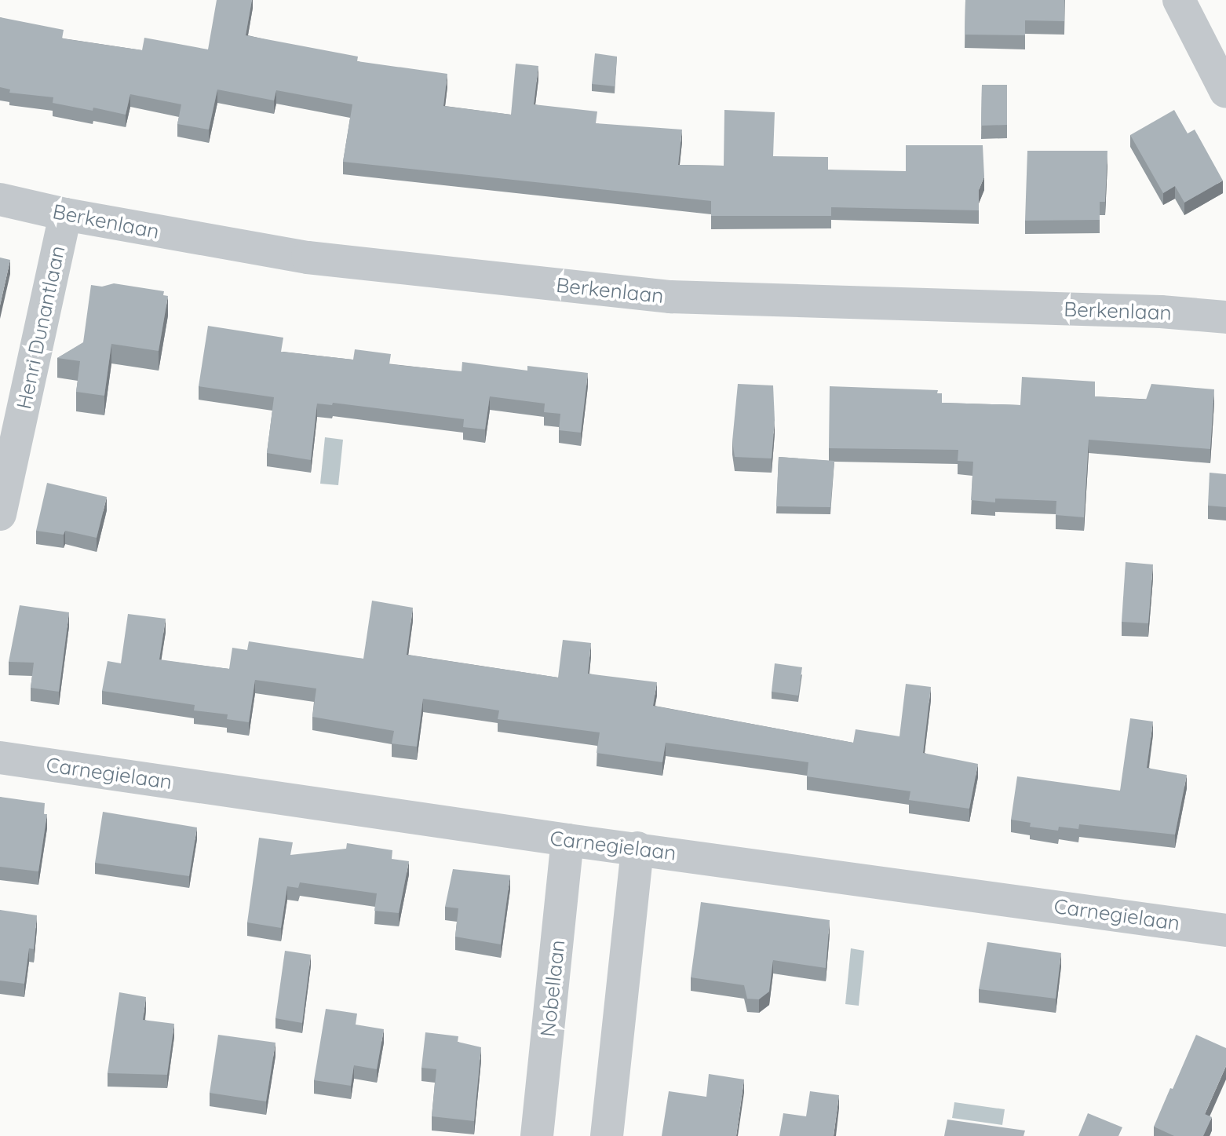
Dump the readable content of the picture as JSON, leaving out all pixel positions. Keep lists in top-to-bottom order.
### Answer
{
  "streets": {
    "street": [
      "Berkenlaan",
      "Henri Dunantlaan",
      "Carnegielaan",
      "Nobellaan"
    ]
  },
  "crossings": [
    ["Berkenlaan", "Henri Dunantlaan"],
    ["Carnegielaan", "Nobellaan"]
  ]
}
